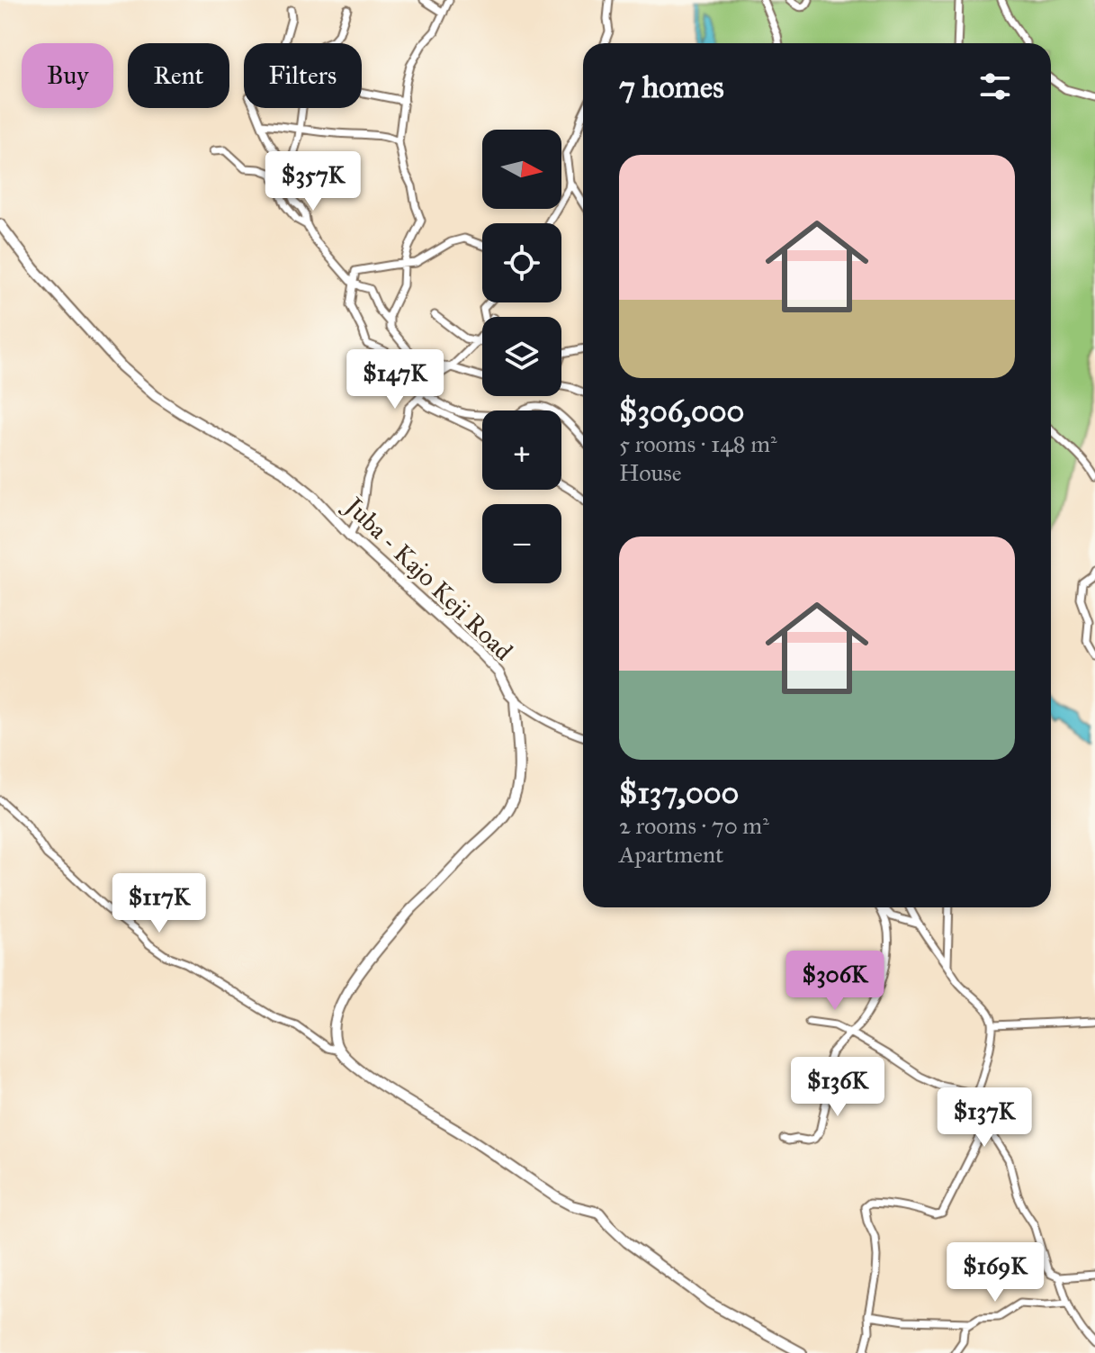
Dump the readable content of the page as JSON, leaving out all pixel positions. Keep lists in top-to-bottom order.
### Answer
{
  "streets": {
    "main road": ["Juba - Kajo Keji Road"]
  },
  "north": "right",
  "page": {
    "chip": ["Buy", "Rent", "Filters"],
    "heading": "7 homes",
    "map_buttons": ["+", "−"],
    "list": [
      {
        "name": "$306,000",
        "note": "5 rooms · 148 m² · House"
      },
      {
        "name": "$137,000",
        "note": "2 rooms · 70 m² · Apartment"
      }
    ],
    "price": [
      "$357K",
      "$147K",
      "$117K",
      "$306K",
      "$136K",
      "$137K",
      "$169K"
    ]
  }
}
